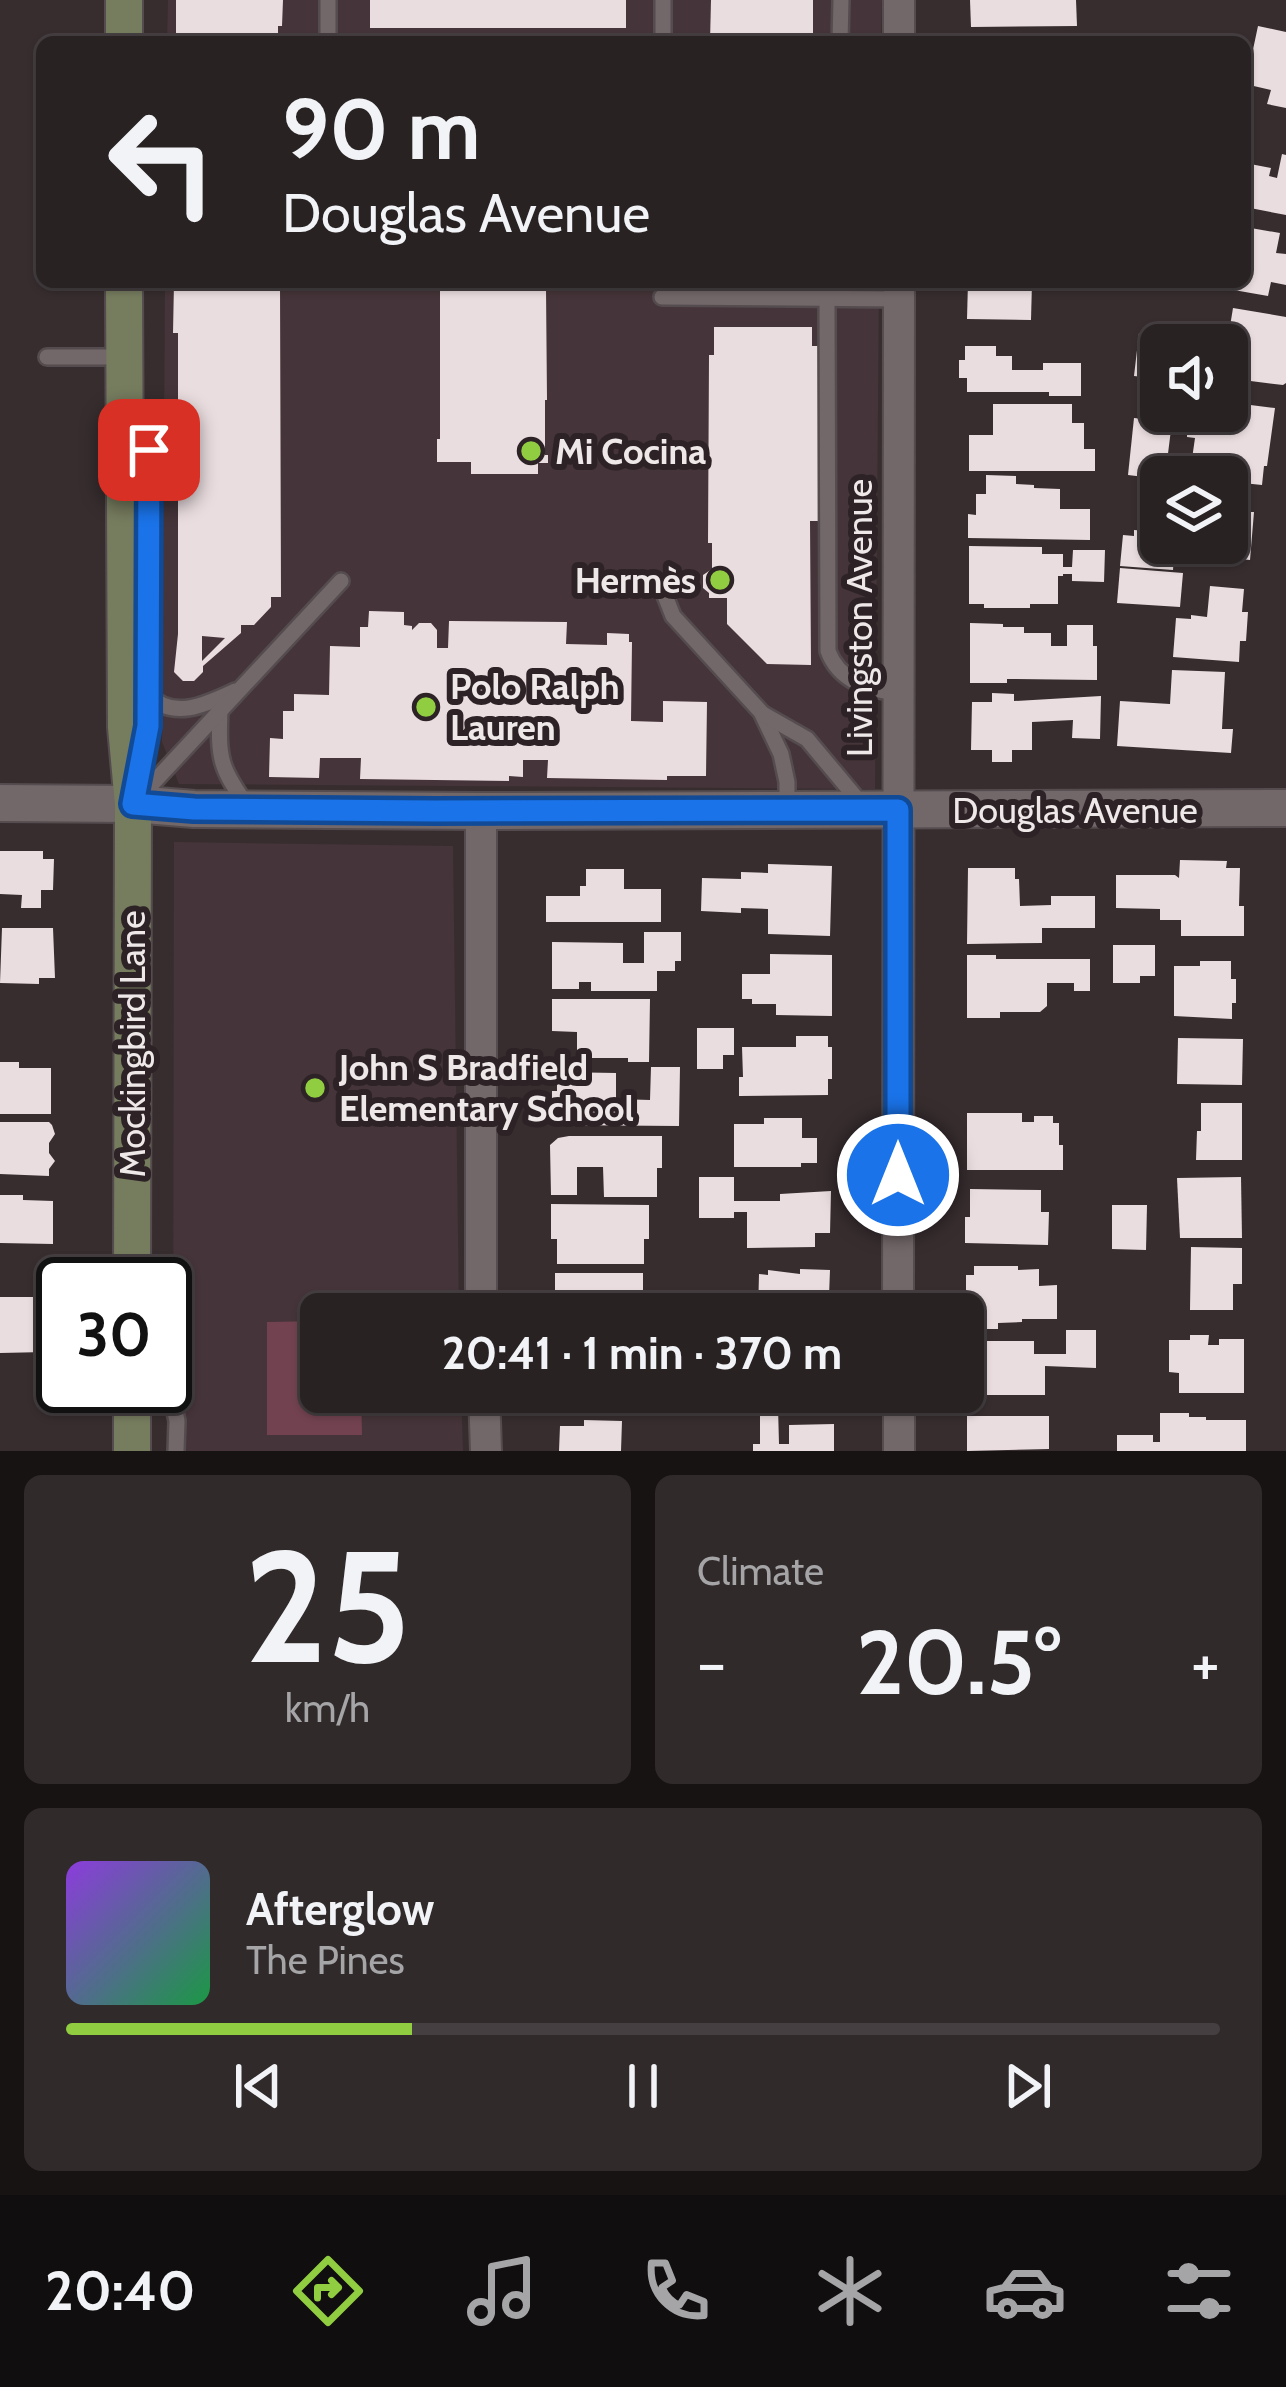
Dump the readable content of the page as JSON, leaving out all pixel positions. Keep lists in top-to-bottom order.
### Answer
{
  "streets": {
    "main road": ["Mockingbird Lane"],
    "street": ["Livingston Avenue", "Douglas Avenue"]
  },
  "crossings": [
    ["Livingston Avenue", "Douglas Avenue"],
    ["Douglas Avenue", "Mockingbird Lane"]
  ],
  "places": [
    "Mi Cocina",
    "Hermès",
    "Polo Ralph Lauren",
    "John S Bradfield Elementary School"
  ],
  "page": {
    "turn": ["90 m", "Douglas Avenue"],
    "limit": "30",
    "trip": "20:41 · 1 min · 370 m",
    "tile": [
      ["25", "km/h"],
      "Climate"
    ],
    "heat": ["−", "20.5°", "+"],
    "song": ["Afterglow", "The Pines"],
    "tabs": "20:40"
  }
}
